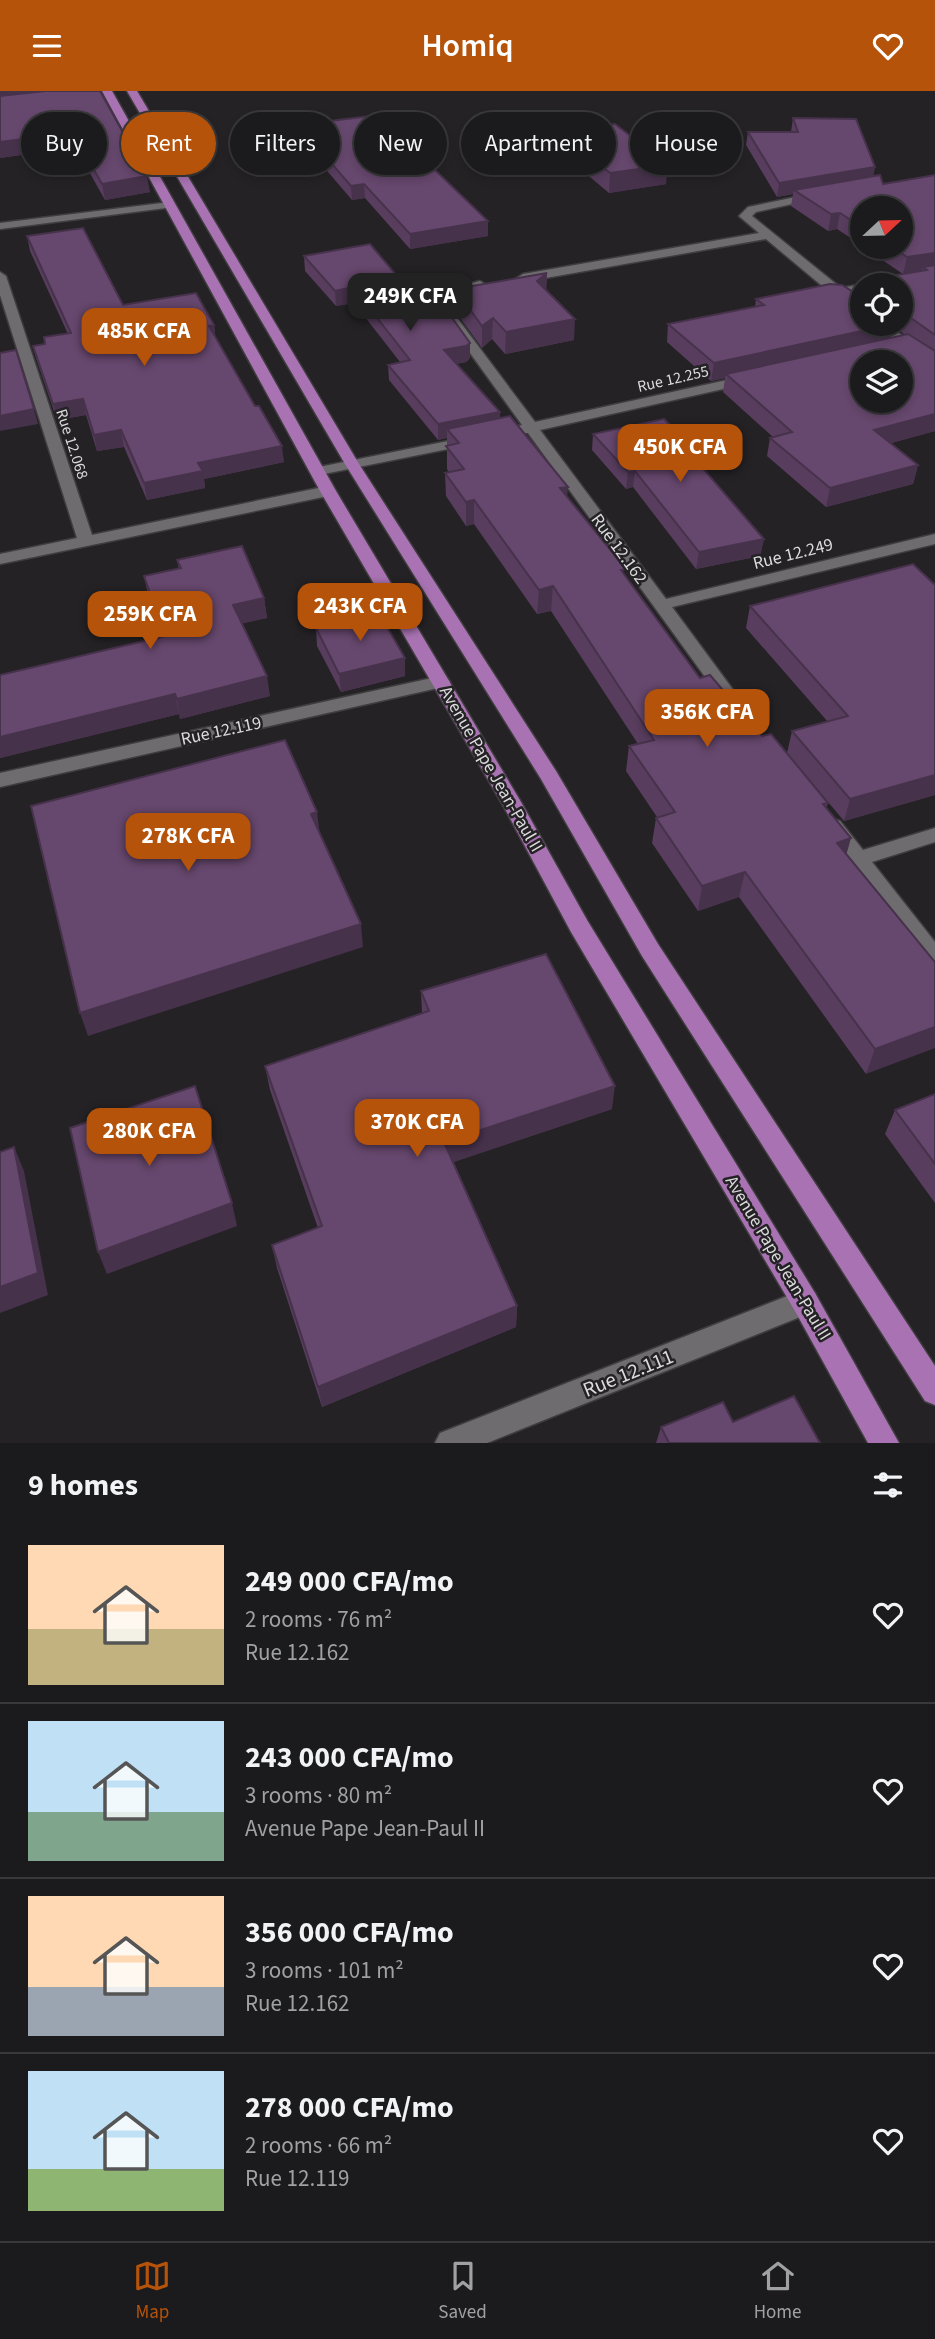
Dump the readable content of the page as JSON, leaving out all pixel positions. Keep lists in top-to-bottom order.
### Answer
{
  "streets": {
    "main road": ["Avenue Pape Jean-Paul II"],
    "street": [
      "Rue 12.255",
      "Rue 12.068",
      "Rue 12.162",
      "Rue 12.249",
      "Rue 12.119",
      "Rue 12.111"
    ]
  },
  "crossings": [
    ["Rue 12.255", "Rue 12.162"],
    ["Rue 12.255", "Avenue Pape Jean-Paul II"],
    ["Rue 12.162", "Rue 12.249"],
    ["Rue 12.119", "Avenue Pape Jean-Paul II"],
    ["Avenue Pape Jean-Paul II", "Rue 12.111"]
  ],
  "north": "right",
  "page": {
    "header": "Homiq",
    "chip": [
      "Buy",
      "Rent",
      "Filters",
      "New",
      "Apartment",
      "House"
    ],
    "price": [
      "249K CFA",
      "485K CFA",
      "450K CFA",
      "243K CFA",
      "259K CFA",
      "356K CFA",
      "278K CFA",
      "370K CFA",
      "280K CFA"
    ],
    "heading": "9 homes",
    "list": [
      {
        "name": "249 000 CFA/mo",
        "note": "2 rooms · 76 m² · Rue 12.162"
      },
      {
        "name": "243 000 CFA/mo",
        "note": "3 rooms · 80 m² · Avenue Pape Jean-Paul II"
      },
      {
        "name": "356 000 CFA/mo",
        "note": "3 rooms · 101 m² · Rue 12.162"
      },
      {
        "name": "278 000 CFA/mo",
        "note": "2 rooms · 66 m² · Rue 12.119"
      }
    ],
    "tabs": ["Map", "Saved", "Home"]
  }
}
